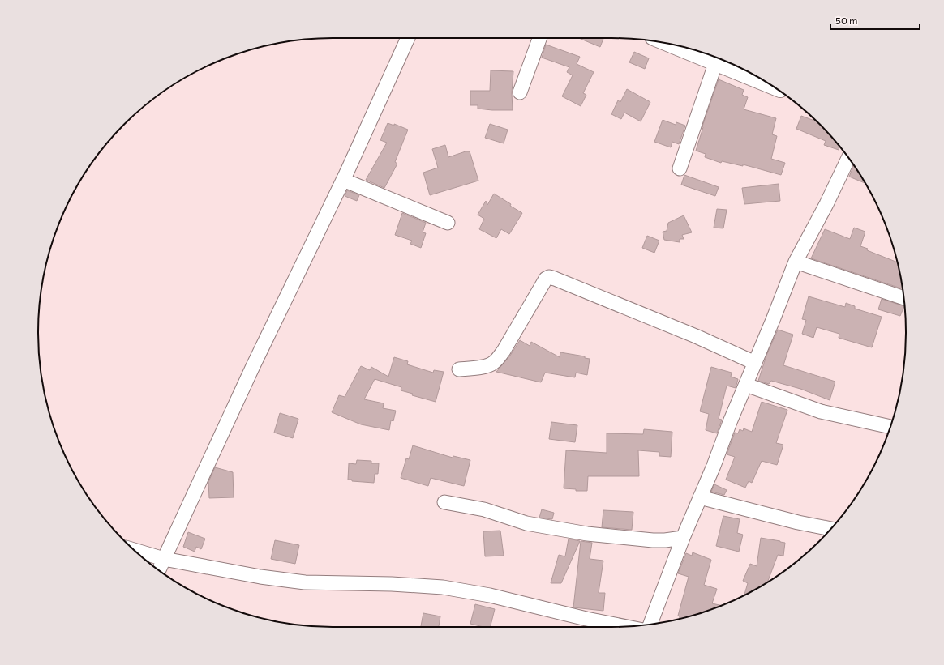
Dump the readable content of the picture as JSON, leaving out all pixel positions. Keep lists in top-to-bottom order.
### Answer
{
  "scale_bar": "50 m"
}
